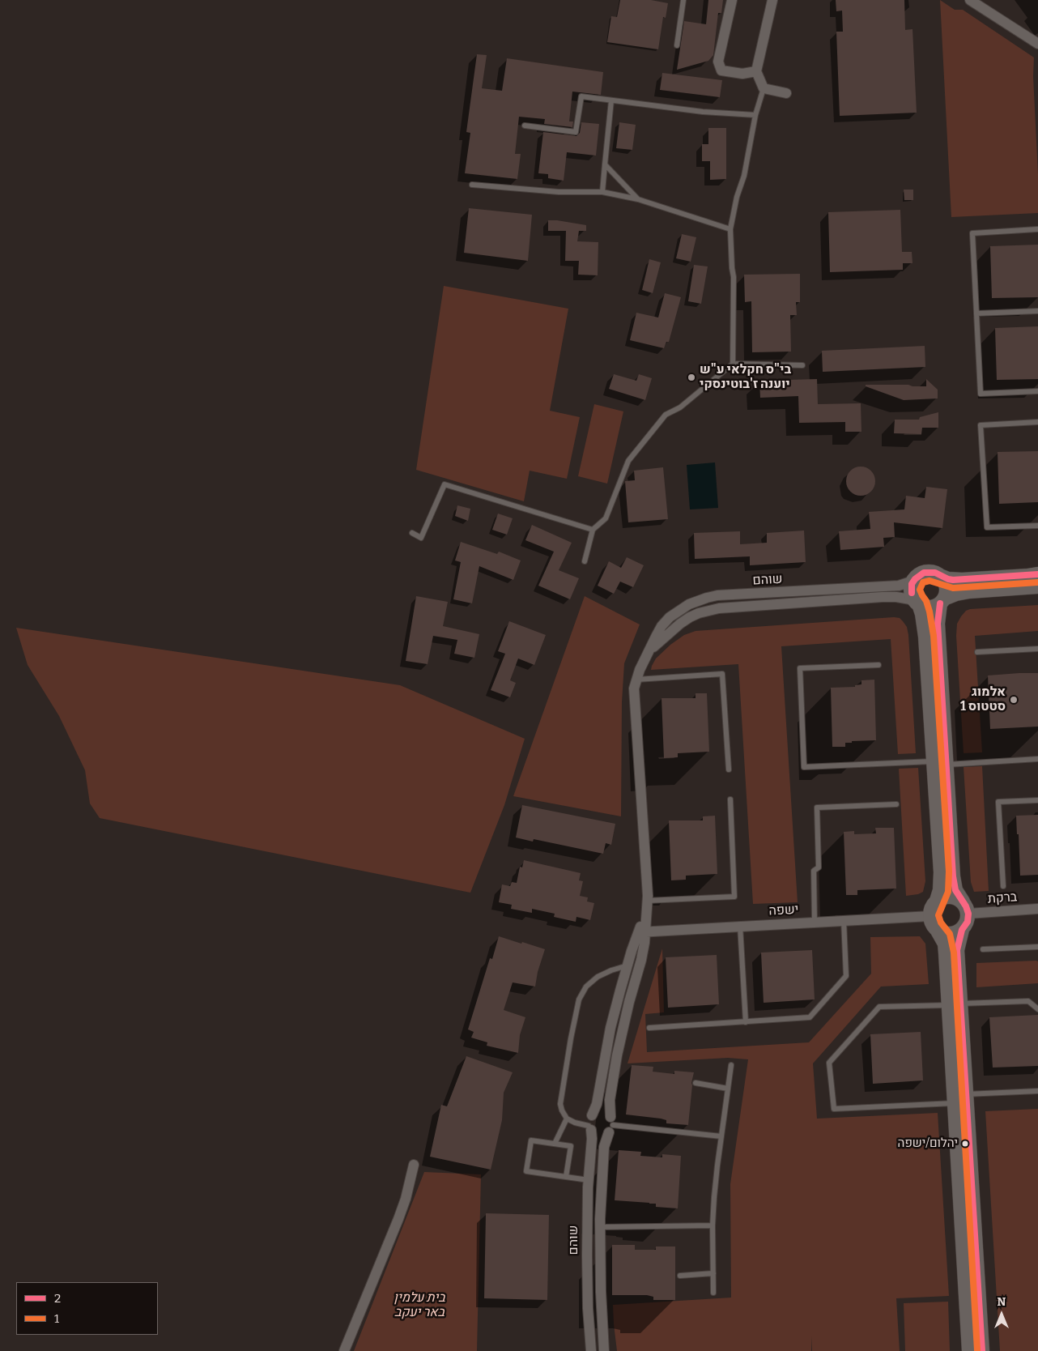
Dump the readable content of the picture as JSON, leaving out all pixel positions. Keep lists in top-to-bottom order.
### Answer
{
  "streets": {
    "street": ["שוהם", "ברקת", "ישפה"]
  },
  "crossings": [
    ["שוהם", "ישפה"],
    ["ברקת", "ישפה"]
  ],
  "parks": ["בית עלמין באר יעקב"],
  "places": ["בי\"ס חקלאי ע\"ש יוענה ז'בוטינסקי", "אלמוג סטטוס 1", "יהלום/ישפה"],
  "lines": ["transit line 2", "transit line 1"],
  "legend": ["2", "1"],
  "north": "top"
}
